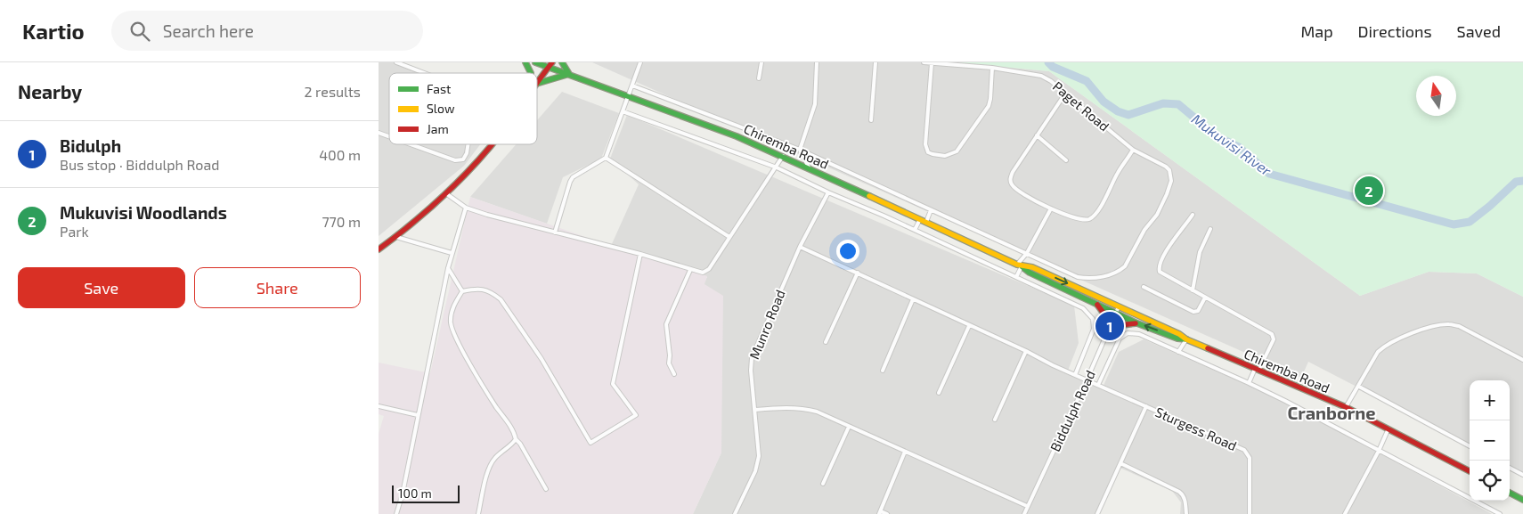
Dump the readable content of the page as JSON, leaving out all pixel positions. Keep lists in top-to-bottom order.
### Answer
{
  "streets": {
    "main road": ["Chiremba Road"],
    "street": [
      "Paget Road",
      "Munro Road",
      "Biddulph Road",
      "Sturgess Road"
    ]
  },
  "crossings": [
    ["Paget Road", "Chiremba Road"],
    ["Chiremba Road", "Biddulph Road"],
    ["Munro Road", "Sturgess Road"],
    ["Biddulph Road", "Sturgess Road"]
  ],
  "districts": ["Cranborne"],
  "water": ["Mukuvisi River"],
  "legend": ["Fast", "Slow", "Jam"],
  "scale_bar": "100 m",
  "north": "top",
  "page": {
    "header": "Kartio",
    "search": "Search here",
    "nav": ["Map", "Directions", "Saved"],
    "heading": ["Nearby", "2 results"],
    "list": [
      {
        "mark": "1",
        "name": "Bidulph",
        "note": "Bus stop · Biddulph Road",
        "value": "400 m"
      },
      {
        "mark": "2",
        "name": "Mukuvisi Woodlands",
        "note": "Park",
        "value": "770 m"
      }
    ],
    "pins": ["2", "1"],
    "buttons": ["Save", "Share"],
    "map_buttons": ["+", "−"],
    "scale": "100 m"
  }
}
